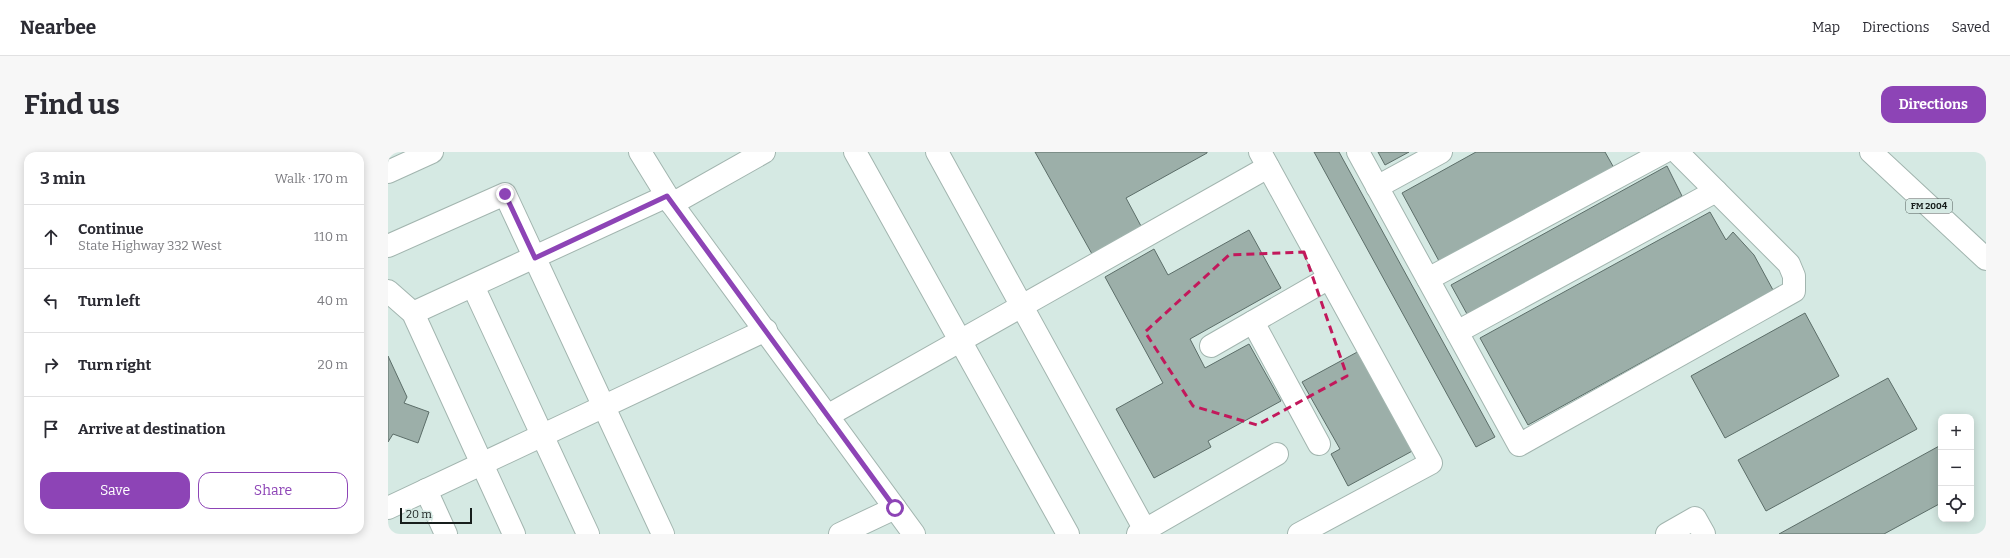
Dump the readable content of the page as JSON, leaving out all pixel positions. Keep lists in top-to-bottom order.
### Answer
{
  "streets": {
    "main road": ["FM 2004"]
  },
  "scale_bar": "20 m",
  "page": {
    "header": "Nearbee",
    "nav": ["Map", "Directions", "Saved"],
    "buttons": [
      "Directions",
      ["Save", "Share"]
    ],
    "title": "Find us",
    "heading": ["3 min", "Walk · 170 m"],
    "list": [
      ["Continue", "State Highway 332 West", "110 m"],
      ["Turn left", "40 m"],
      ["Turn right", "20 m"],
      "Arrive at destination"
    ],
    "map_buttons": ["+", "−"],
    "scale": "20 m"
  }
}
